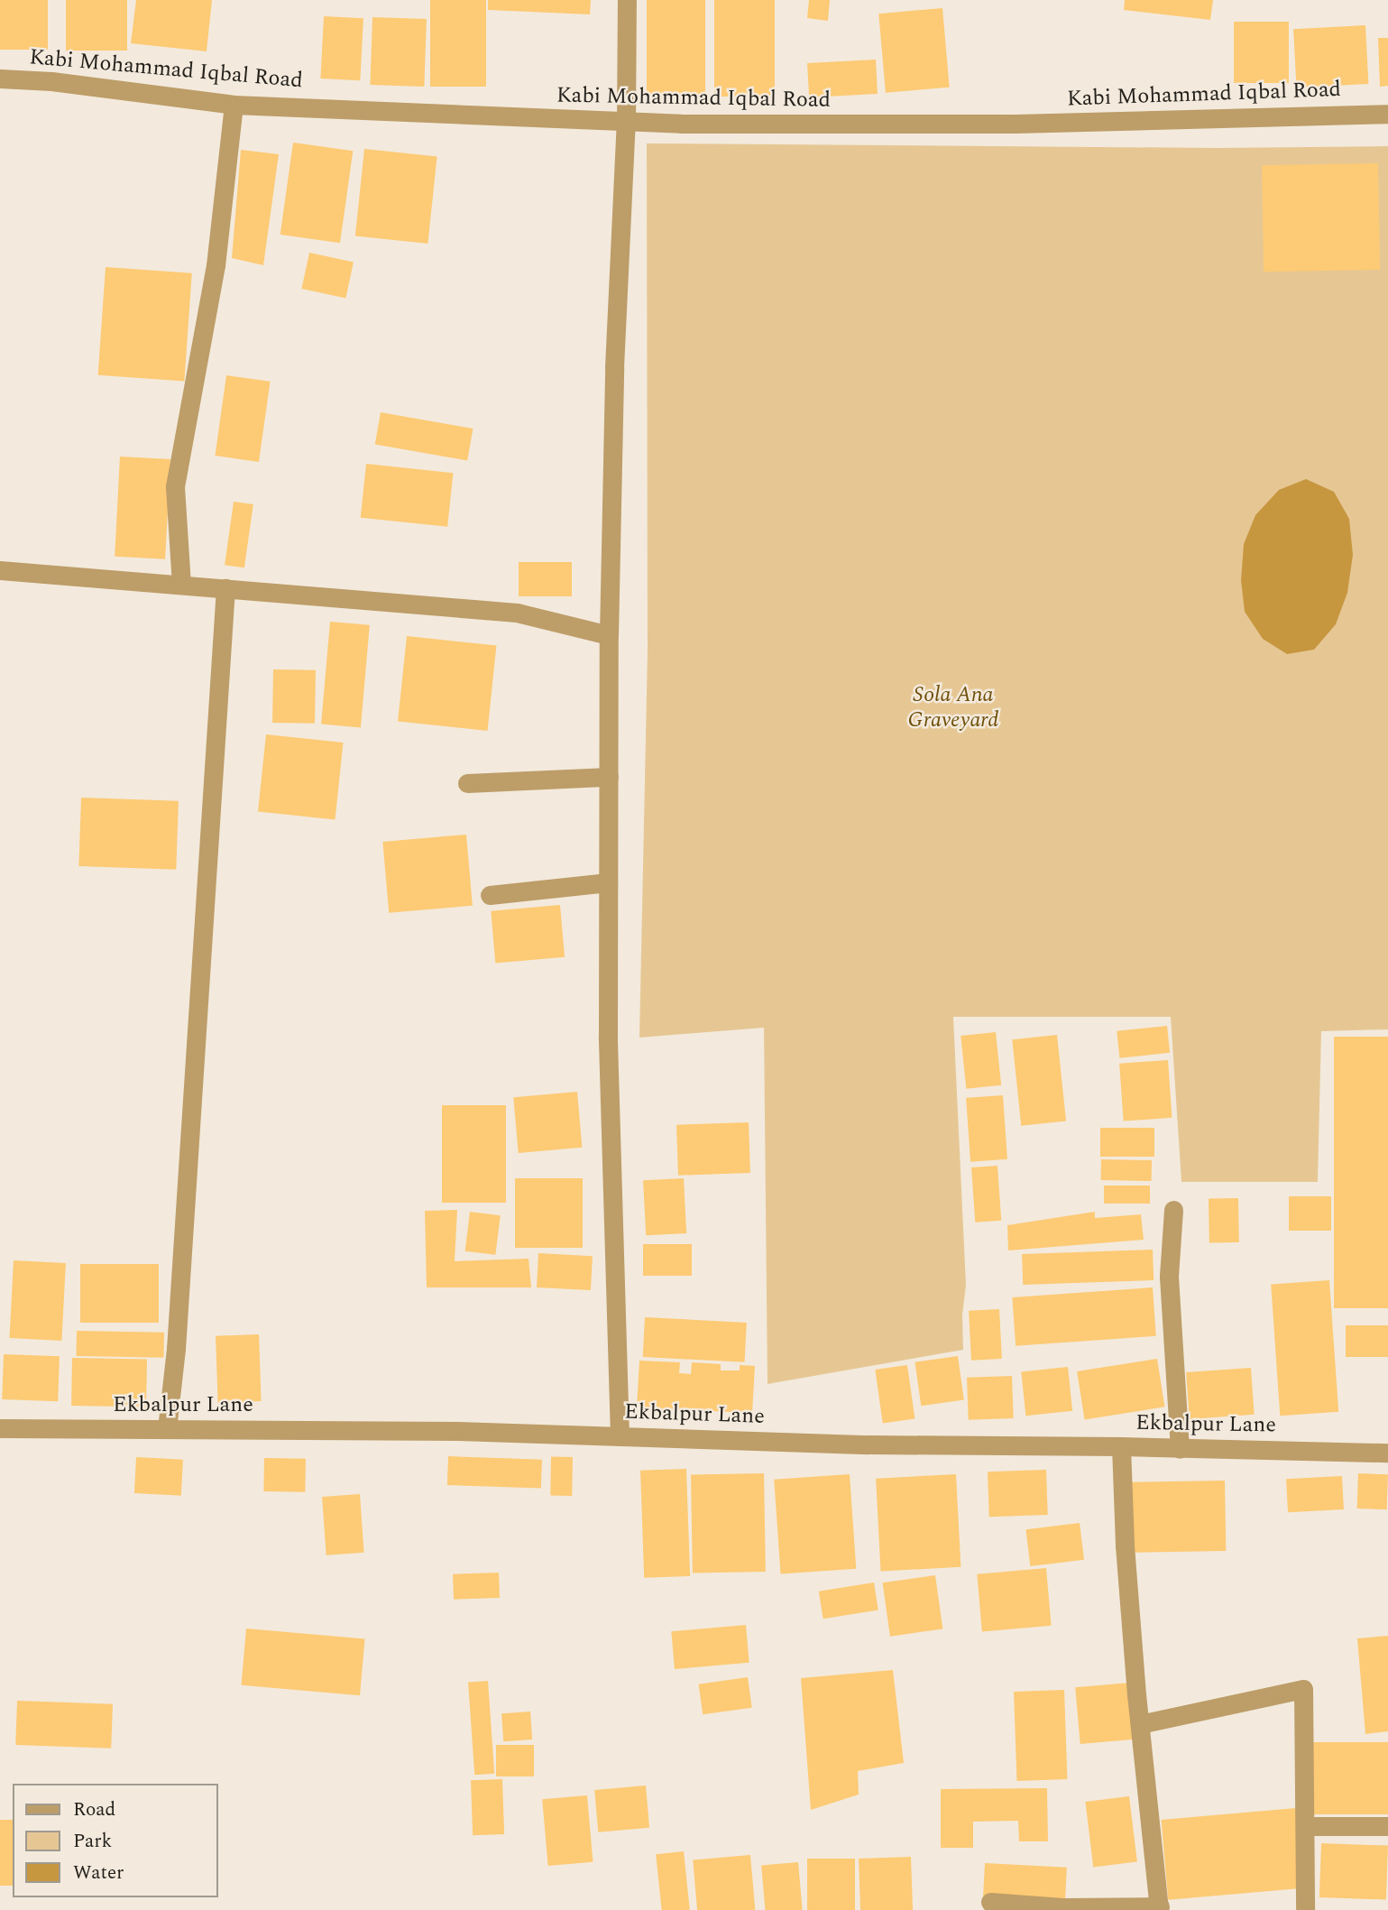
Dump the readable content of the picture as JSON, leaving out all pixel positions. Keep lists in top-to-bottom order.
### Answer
{
  "streets": {
    "street": ["Kabi Mohammad Iqbal Road", "Ekbalpur Lane"]
  },
  "parks": ["Sola Ana Graveyard"],
  "legend": ["Road", "Park", "Water"]
}
